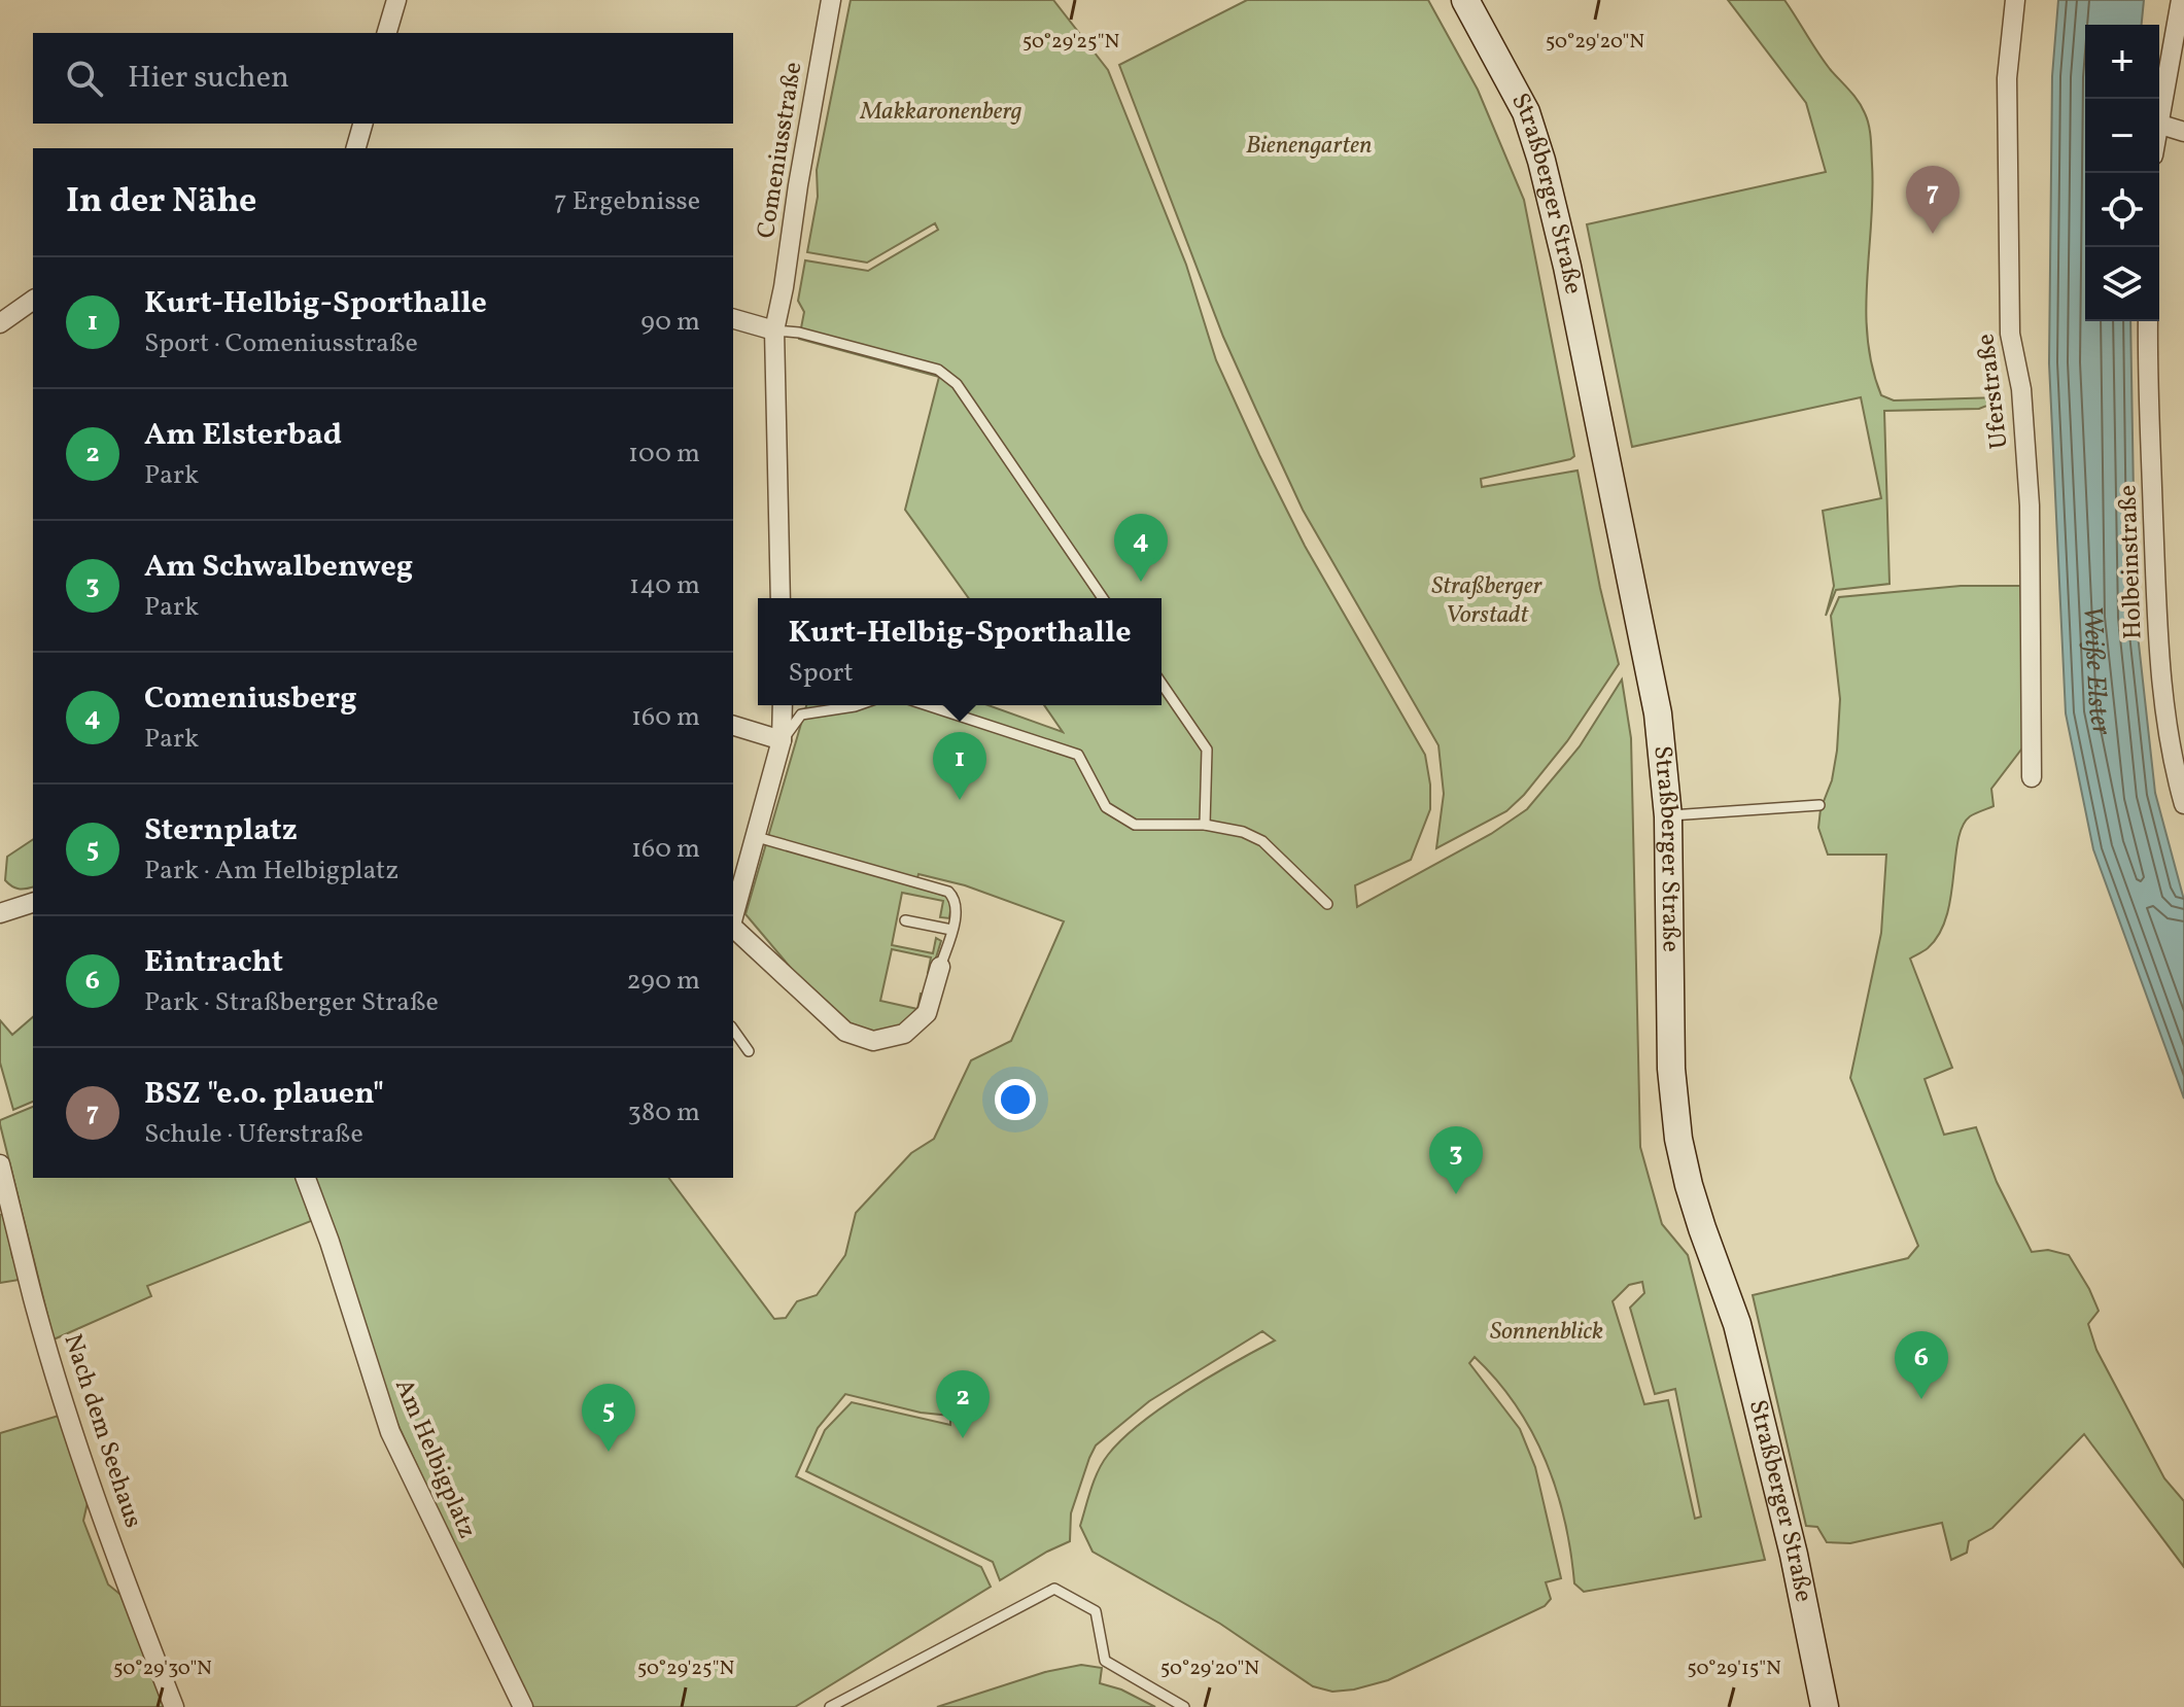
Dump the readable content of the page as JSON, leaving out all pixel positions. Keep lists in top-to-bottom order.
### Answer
{
  "streets": {
    "main road": ["Straßberger Straße"],
    "street": [
      "Comeniusstraße",
      "Uferstraße",
      "Holbeinstraße",
      "Nach dem Seehaus",
      "Am Helbigplatz"
    ]
  },
  "water": ["Weiße Elster"],
  "parks": [
    "Makkaronenberg",
    "Bienengarten",
    "Straßberger Vorstadt",
    "Sonnenblick"
  ],
  "page": {
    "map_buttons": ["+", "−"],
    "search": "Hier suchen",
    "heading": ["In der Nähe", "7 Ergebnisse"],
    "pins": [
      "7",
      "4",
      "1",
      "3",
      "6",
      "2",
      "5"
    ],
    "list": [
      {
        "mark": "1",
        "name": "Kurt-Helbig-Sporthalle",
        "note": "Sport · Comeniusstraße",
        "value": "90 m"
      },
      {
        "mark": "2",
        "name": "Am Elsterbad",
        "note": "Park",
        "value": "100 m"
      },
      {
        "mark": "3",
        "name": "Am Schwalbenweg",
        "note": "Park",
        "value": "140 m"
      },
      {
        "mark": "4",
        "name": "Comeniusberg",
        "note": "Park",
        "value": "160 m"
      },
      {
        "mark": "5",
        "name": "Sternplatz",
        "note": "Park · Am Helbigplatz",
        "value": "160 m"
      },
      {
        "mark": "6",
        "name": "Eintracht",
        "note": "Park · Straßberger Straße",
        "value": "290 m"
      },
      {
        "mark": "7",
        "name": "BSZ \"e.o. plauen\"",
        "note": "Schule · Uferstraße",
        "value": "380 m"
      }
    ],
    "popup": ["Kurt-Helbig-Sporthalle", "Sport"]
  },
  "coordinates": [
    "50°29'25\"N",
    "50°29'20\"N",
    "50°29'30\"N",
    "50°29'15\"N"
  ]
}
